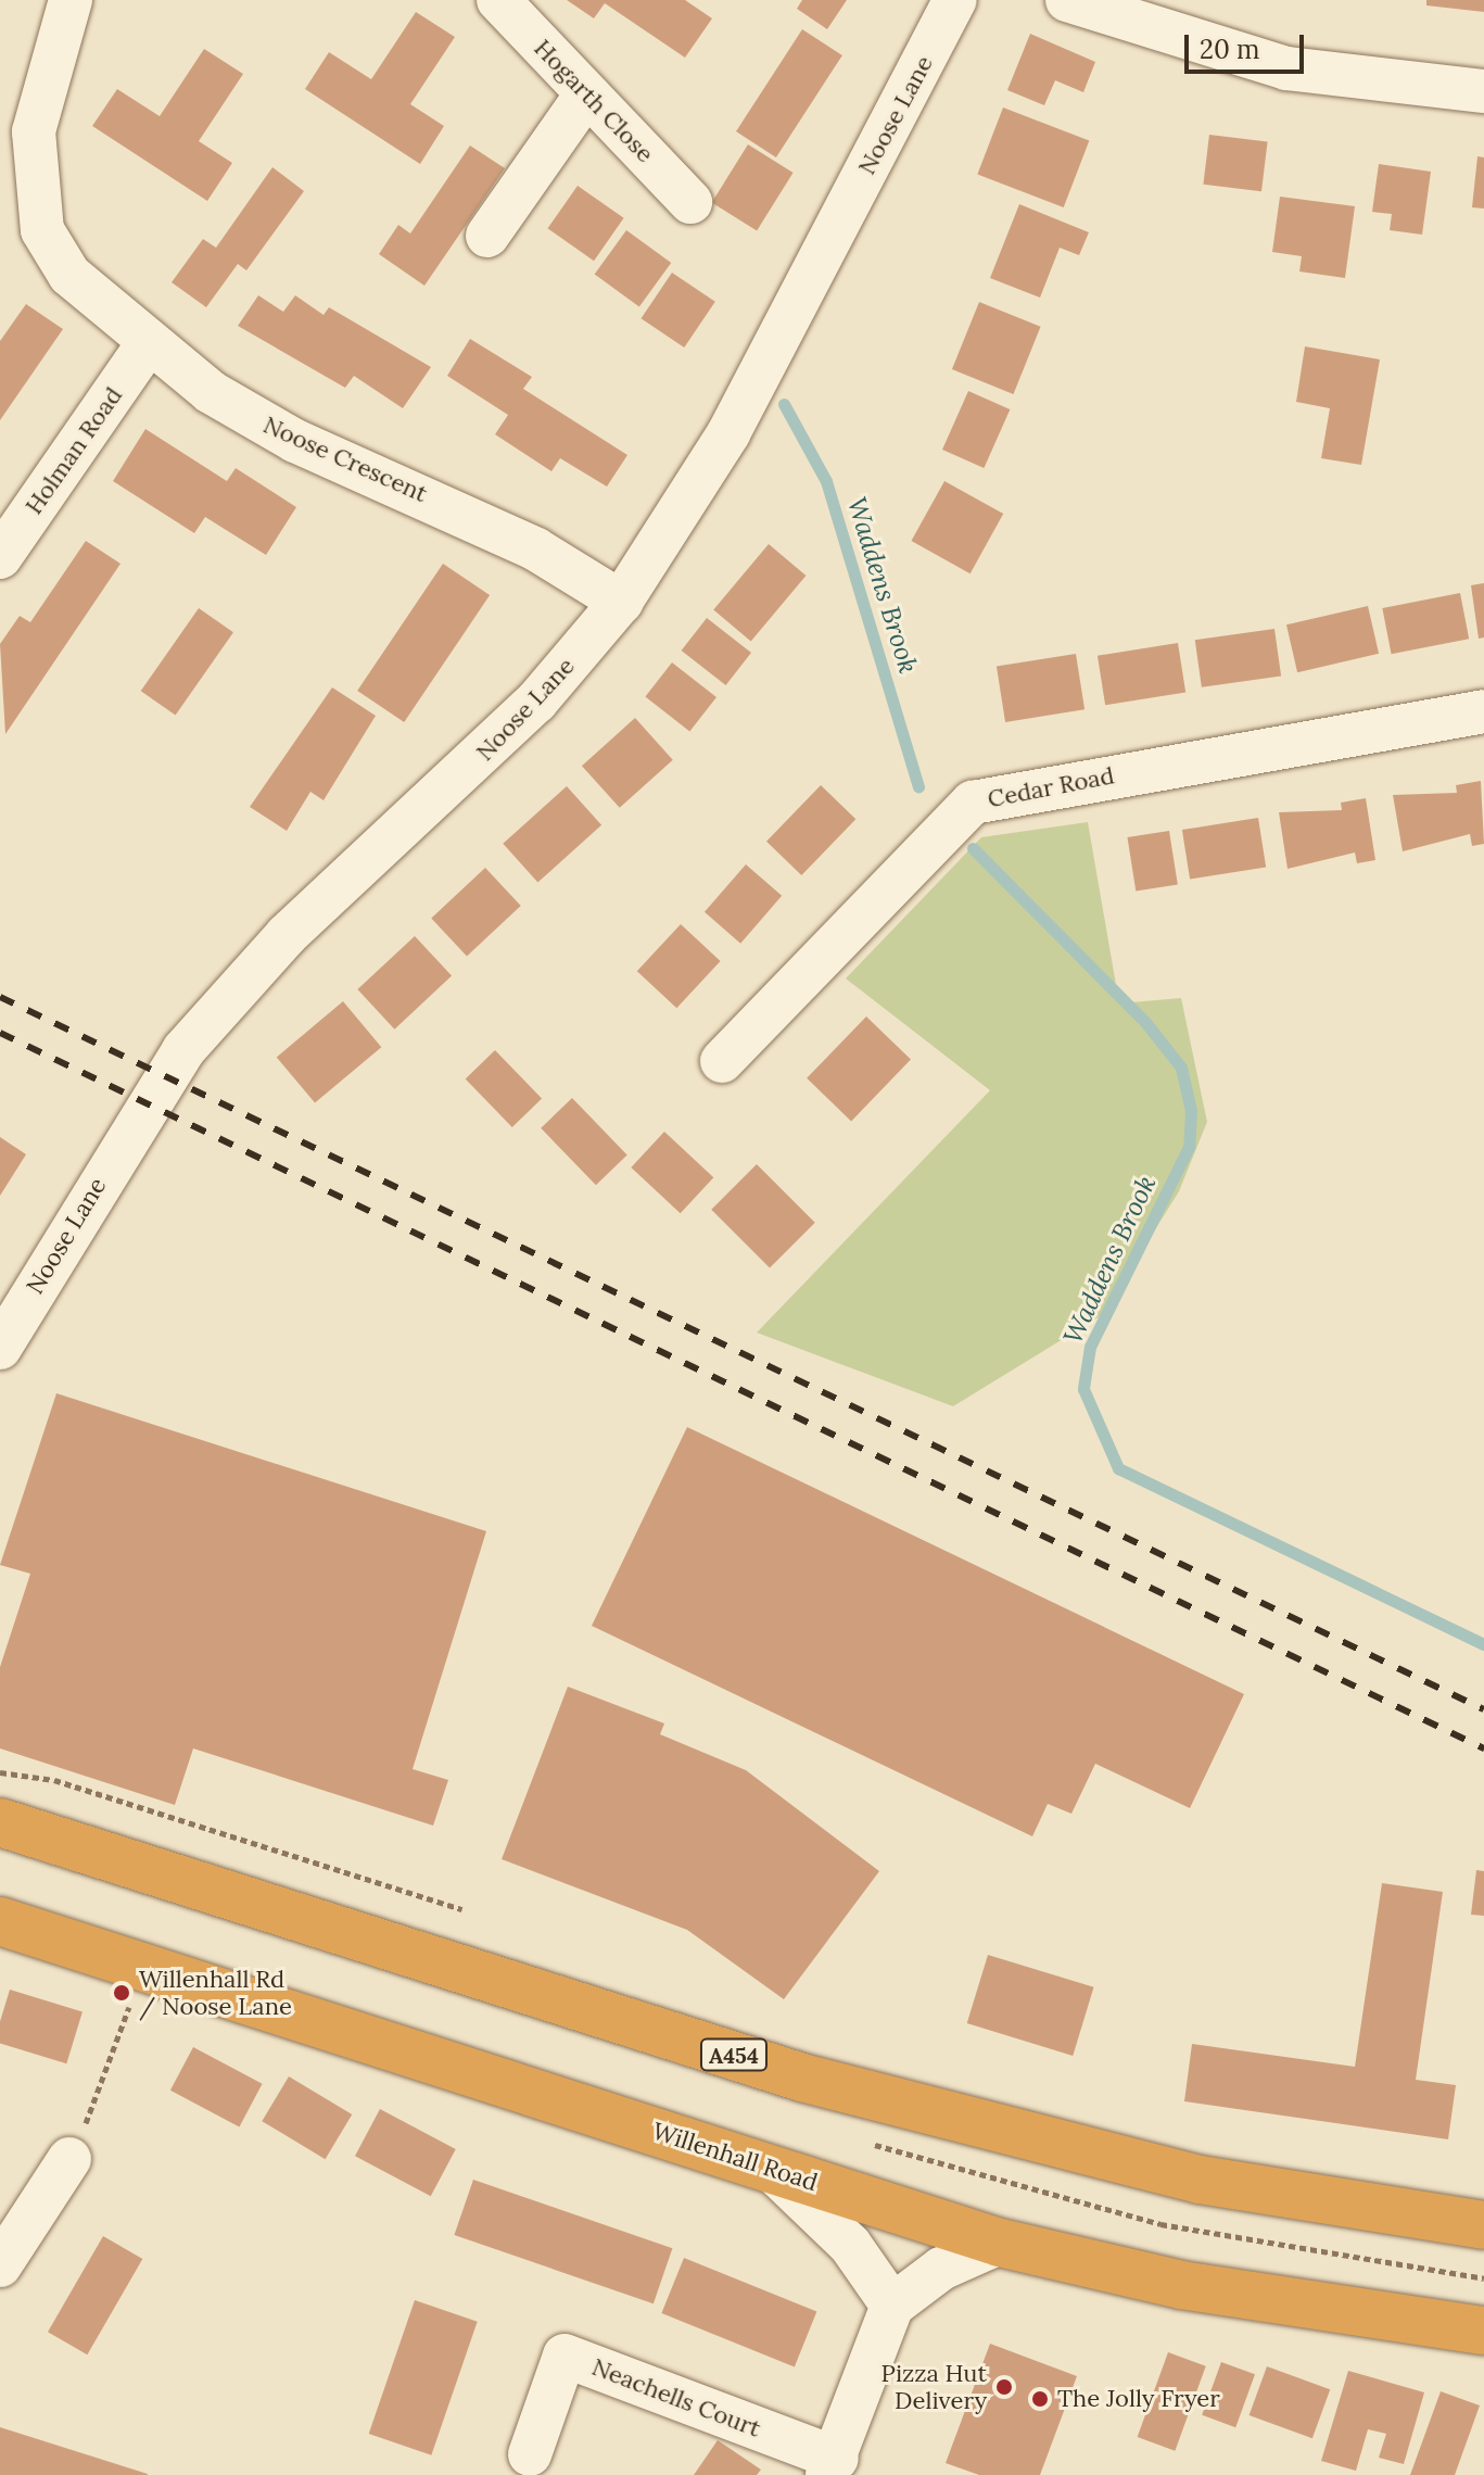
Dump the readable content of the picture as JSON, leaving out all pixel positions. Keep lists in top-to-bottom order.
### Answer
{
  "streets": {
    "highway": ["A454", "Willenhall Road"],
    "street": [
      "Hogarth Close",
      "Noose Lane",
      "Holman Road",
      "Noose Crescent",
      "Cedar Road",
      "Neachells Court"
    ]
  },
  "crossings": [
    ["Noose Lane", "Noose Crescent"],
    ["Holman Road", "Noose Crescent"]
  ],
  "water": ["Waddens Brook"],
  "places": ["Willenhall Rd / Noose Lane", "Pizza Hut Delivery", "The Jolly Fryer"],
  "scale_bar": "20 m"
}
